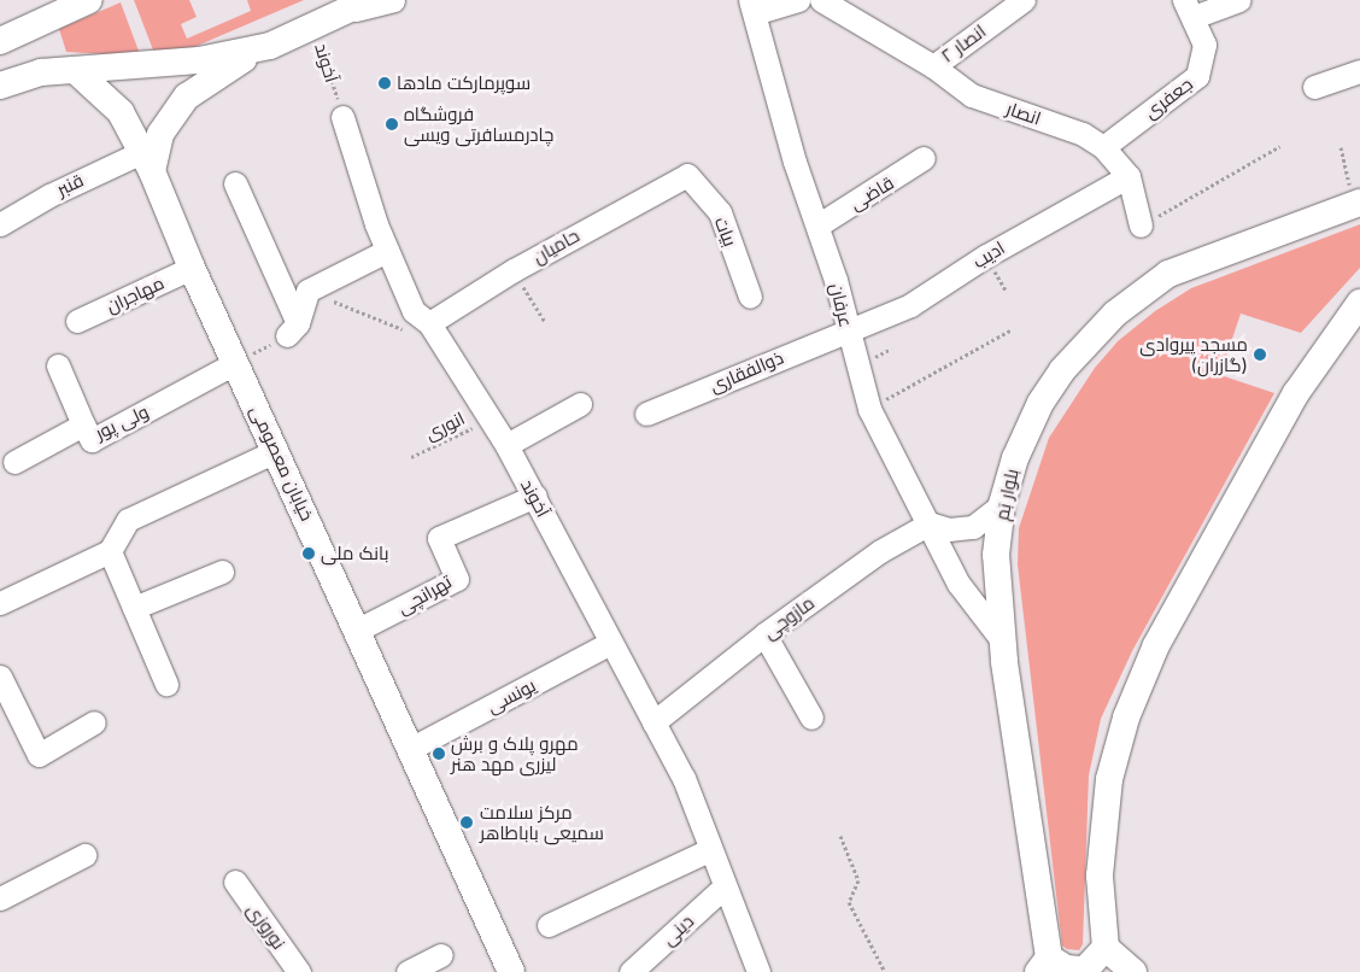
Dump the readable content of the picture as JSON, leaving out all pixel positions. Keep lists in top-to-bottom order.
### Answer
{
  "streets": {
    "main road": ["خیابان معصومی", "بلوار بَم"],
    "street": [
      "انصار ۲",
      "آخوند",
      "جعفری",
      "انصار",
      "قنبر",
      "قاضی",
      "بیات",
      "حامیان",
      "ادیب",
      "مهاجران",
      "عرفان",
      "ذوالفقاری",
      "ولی پور",
      "تهرانچی",
      "مازوچی",
      "یونسی",
      "نوروزی",
      "دینی"
    ],
    "path": ["انوری"]
  },
  "crossings": [
    ["انصار ۲", "انصار"],
    ["آخوند", "حامیان"],
    ["آخوند", "انوری"],
    ["آخوند", "تهرانچی"],
    ["آخوند", "مازوچی"],
    ["آخوند", "یونسی"],
    ["آخوند", "دینی"],
    ["جعفری", "انصار"],
    ["انصار", "ادیب"],
    ["قنبر", "خیابان معصومی"],
    ["قاضی", "عرفان"],
    ["بیات", "حامیان"],
    ["ادیب", "عرفان"],
    ["ادیب", "ذوالفقاری"],
    ["مهاجران", "خیابان معصومی"],
    ["عرفان", "ذوالفقاری"],
    ["عرفان", "بلوار بَم"],
    ["عرفان", "مازوچی"],
    ["ولی پور", "خیابان معصومی"],
    ["خیابان معصومی", "تهرانچی"],
    ["خیابان معصومی", "یونسی"]
  ],
  "places": [
    "سوپرمارکت مادها",
    "فروشگاه چادرمسافرتی ویسی",
    "مسجد پیروادی (گازران)",
    "بانک ملی",
    "مهرو پلاک و برش لیزری مهد هنر",
    "مرکز سلامت سمیعی باباطاهر"
  ]
}
